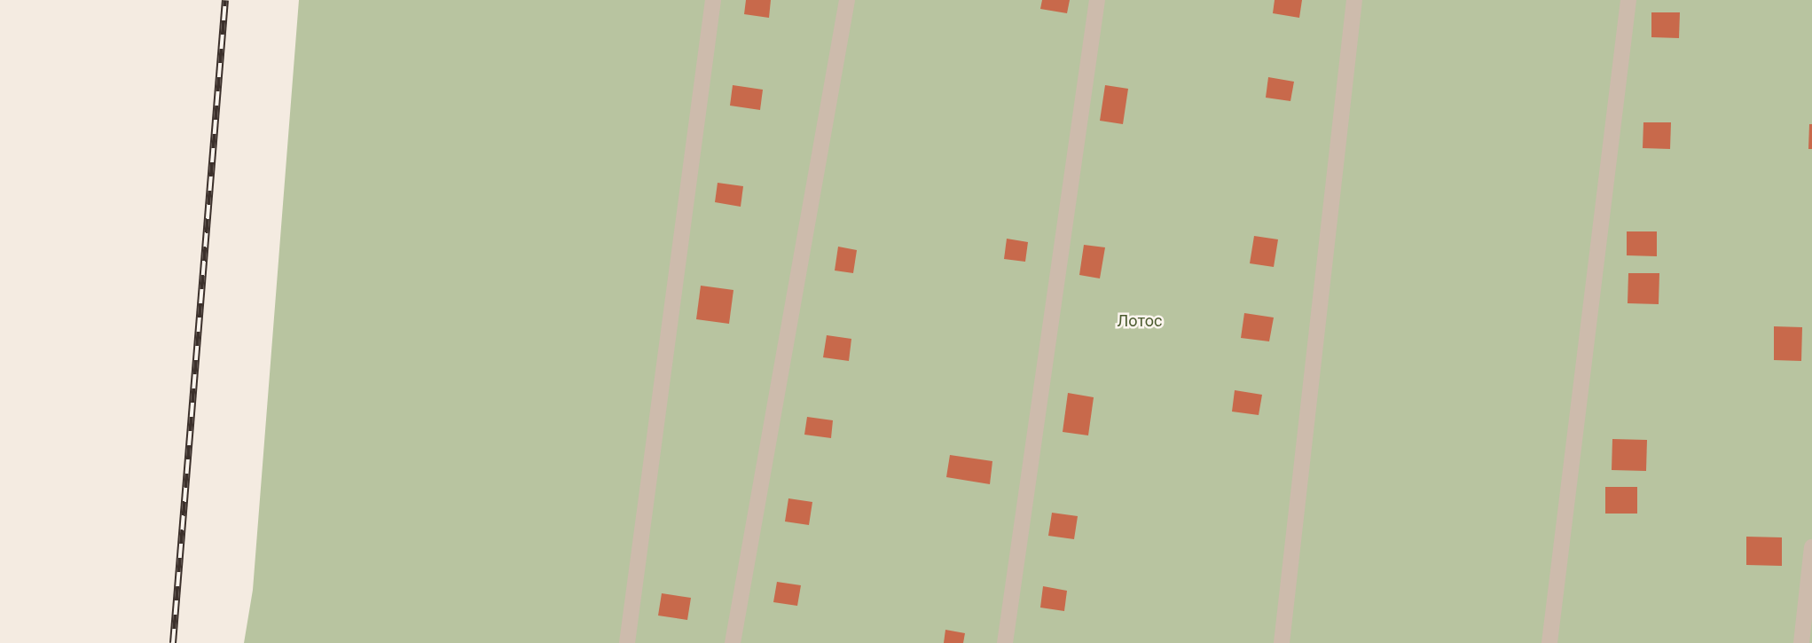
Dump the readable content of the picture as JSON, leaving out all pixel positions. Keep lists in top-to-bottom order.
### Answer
{
  "parks": ["Лотос"]
}
